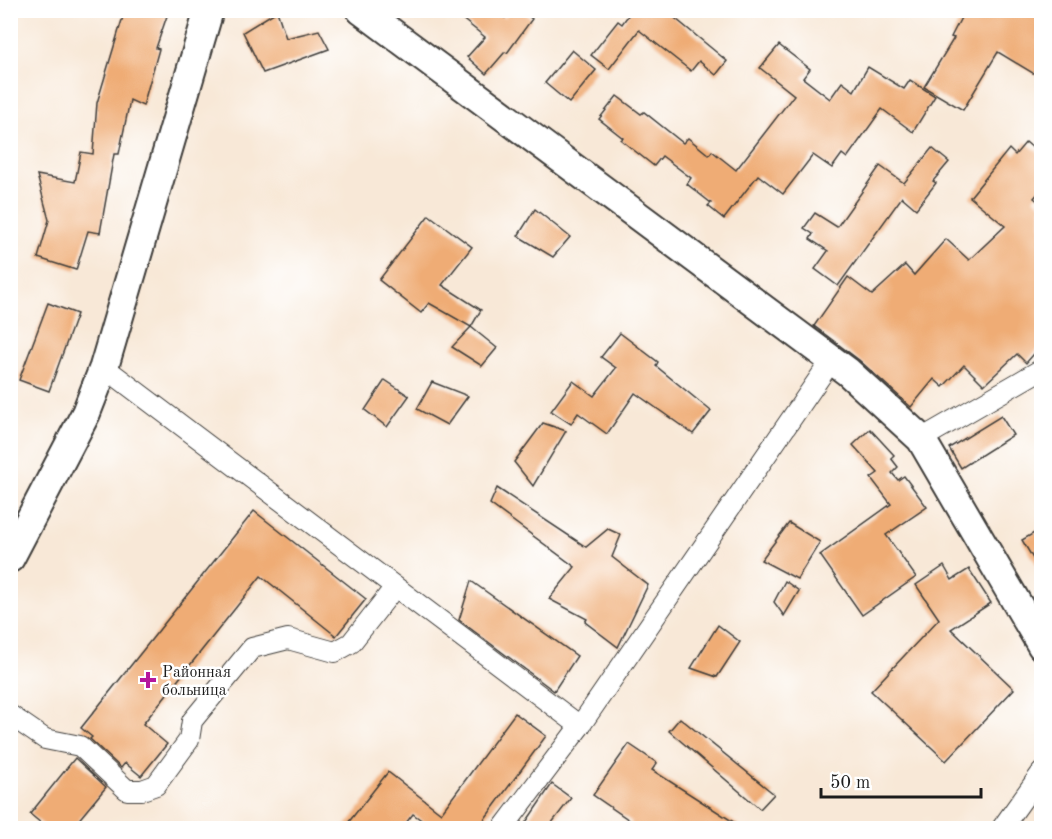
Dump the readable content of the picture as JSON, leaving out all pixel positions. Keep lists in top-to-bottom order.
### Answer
{
  "places": {
    "health": ["Районная больница"]
  },
  "scale_bar": "50 m"
}
